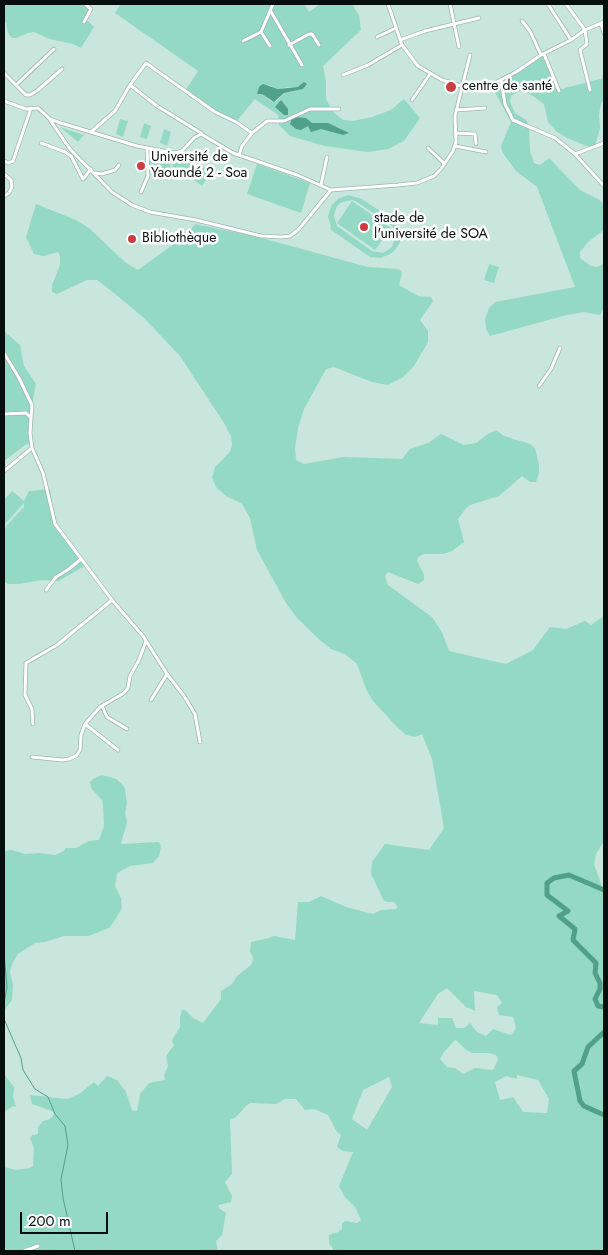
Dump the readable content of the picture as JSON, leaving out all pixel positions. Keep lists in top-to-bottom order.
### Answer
{
  "places": [
    "centre de santé",
    "Université de Yaoundé 2 - Soa",
    "stade de l'université de SOA",
    "Bibliothèque"
  ],
  "scale_bar": "200 m"
}
